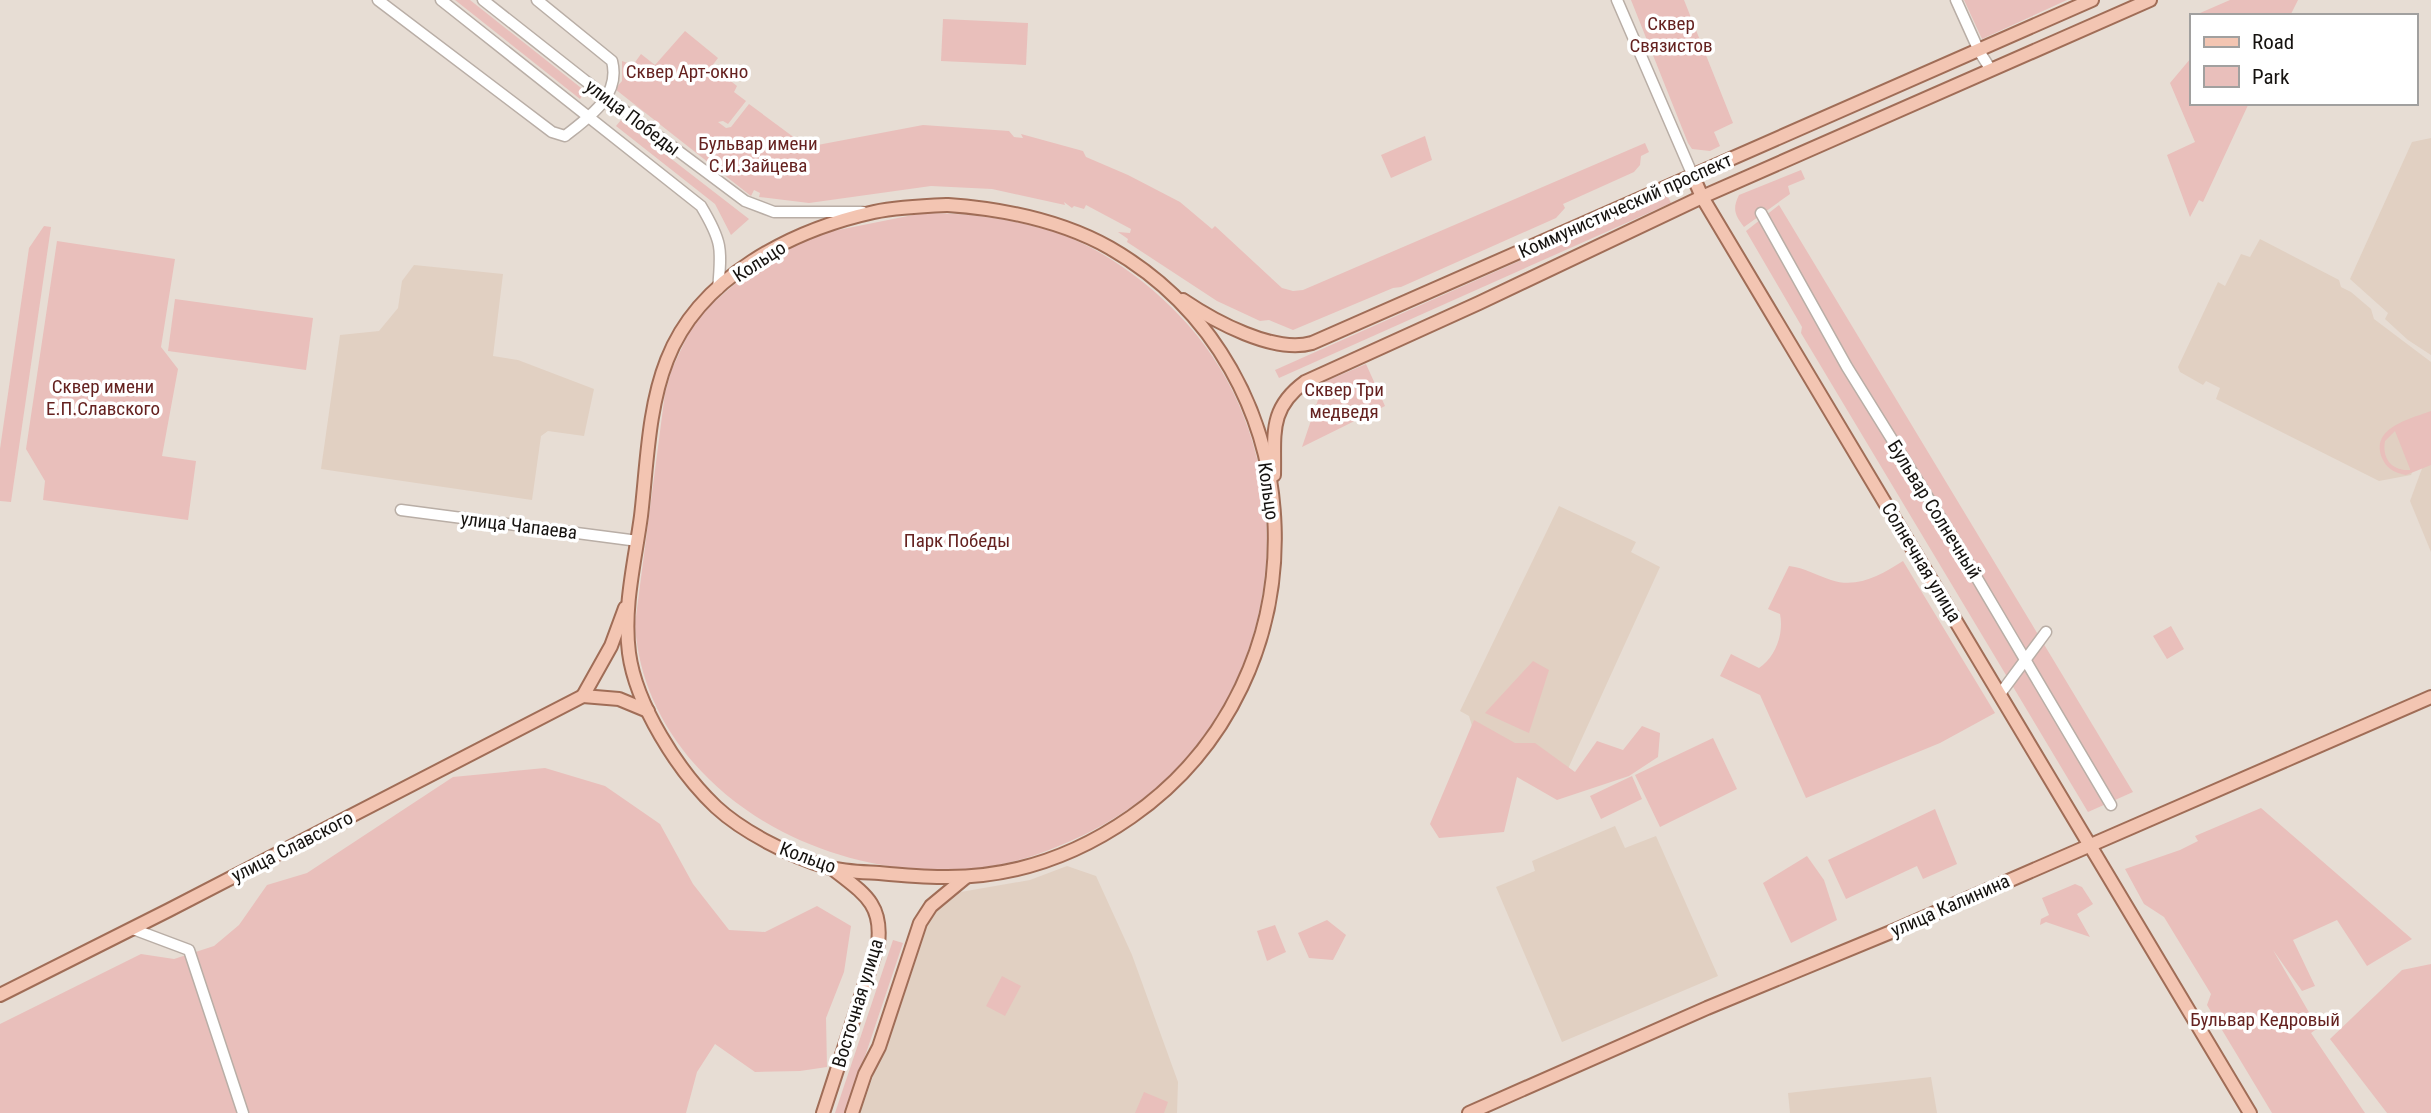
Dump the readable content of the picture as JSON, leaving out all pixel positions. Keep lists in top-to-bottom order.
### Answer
{
  "streets": {
    "main road": [
      "Коммунистический проспект",
      "Кольцо",
      "Солнечная улица",
      "улица Славского",
      "улица Калинина",
      "Восточная улица"
    ],
    "street": ["улица Победы", "Бульвар Солнечный", "улица Чапаева"]
  },
  "crossings": [
    ["улица Победы", "Кольцо"],
    ["Коммунистический проспект", "Кольцо"],
    ["Коммунистический проспект", "Солнечная улица"],
    ["Кольцо", "улица Чапаева"],
    ["Кольцо", "Восточная улица"],
    ["Солнечная улица", "улица Калинина"]
  ],
  "parks": [
    "Сквер Связистов",
    "Сквер Арт-окно",
    "Бульвар имени С.И.Зайцева",
    "Сквер имени Е.П.Славского",
    "Сквер Три медведя",
    "Парк Победы",
    "Бульвар Кедровый"
  ],
  "legend": ["Road", "Park"]
}
